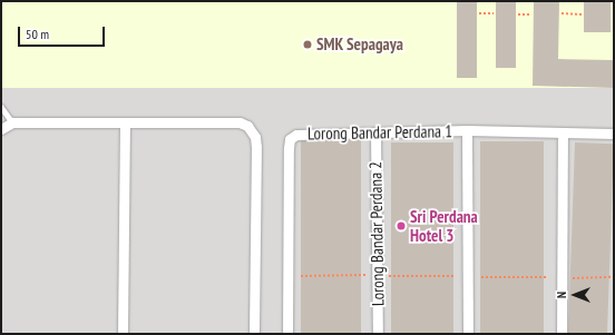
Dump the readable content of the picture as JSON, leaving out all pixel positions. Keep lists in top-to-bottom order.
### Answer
{
  "streets": {
    "street": ["Lorong Bandar Perdana 1", "Lorong Bandar Perdana 2"]
  },
  "crossings": [
    ["Lorong Bandar Perdana 1", "Lorong Bandar Perdana 2"]
  ],
  "places": ["SMK Sepagaya", "Sri Perdana Hotel 3"],
  "scale_bar": "50 m",
  "north": "left"
}
